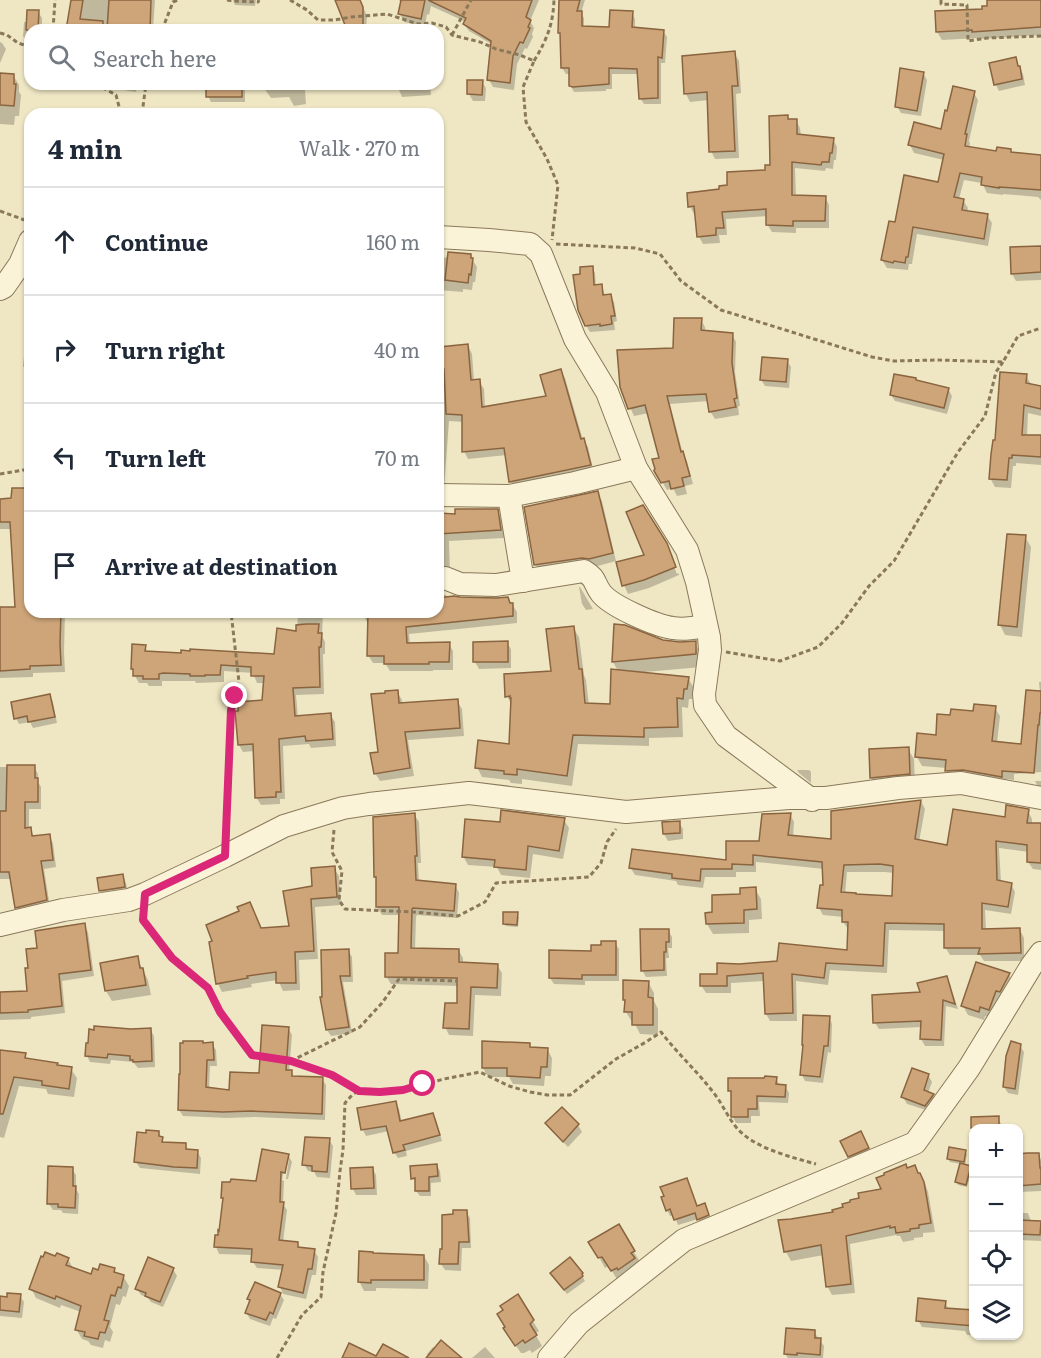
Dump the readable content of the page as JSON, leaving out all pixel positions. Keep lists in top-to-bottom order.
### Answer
{
  "page": {
    "search": "Search here",
    "heading": ["4 min", "Walk · 270 m"],
    "list": [
      ["Continue", "160 m"],
      ["Turn right", "40 m"],
      ["Turn left", "70 m"],
      "Arrive at destination"
    ],
    "map_buttons": ["+", "−"]
  }
}
